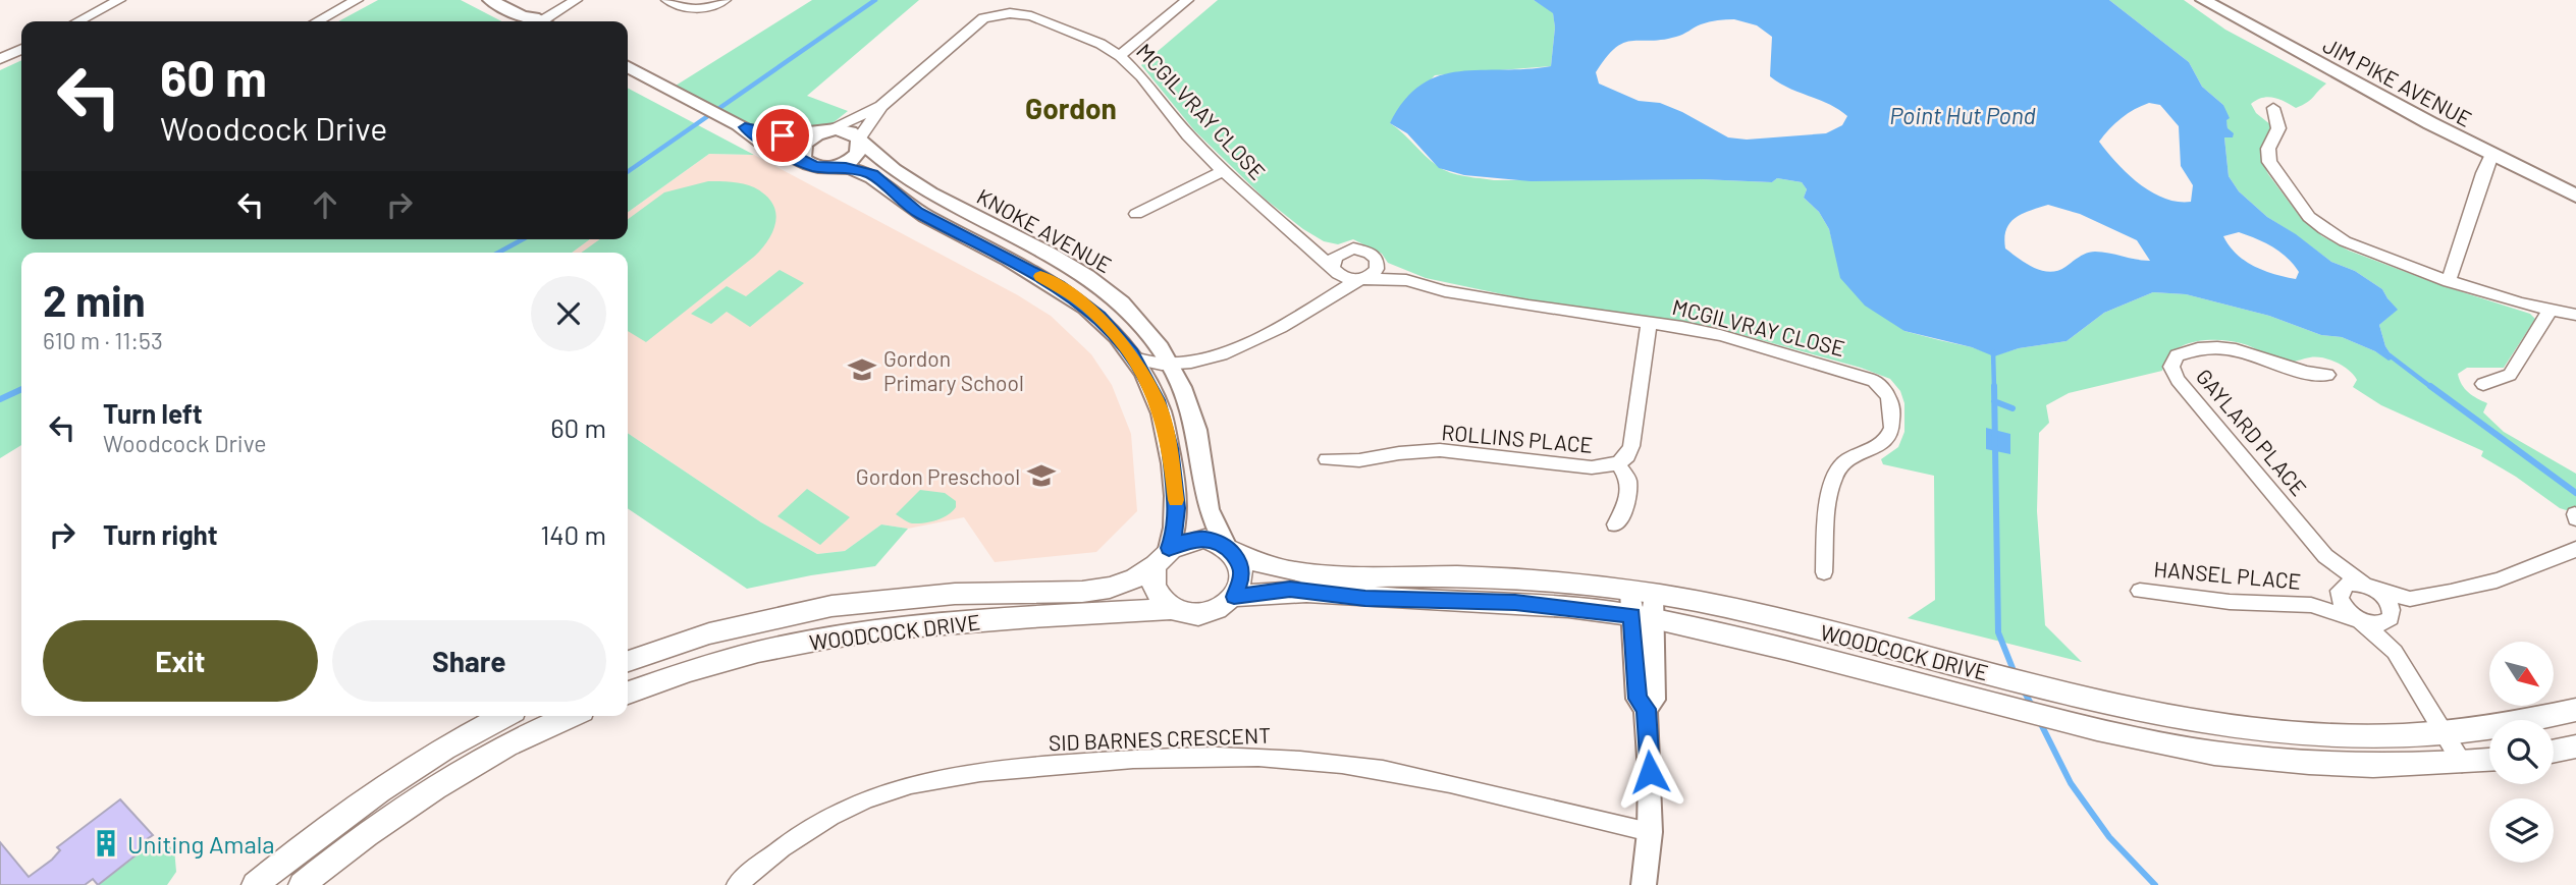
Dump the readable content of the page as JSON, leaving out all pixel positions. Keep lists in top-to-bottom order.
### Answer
{
  "streets": {
    "main road": ["WOODCOCK DRIVE"],
    "street": [
      "JIM PIKE AVENUE",
      "MCGILVRAY CLOSE",
      "KNOKE AVENUE",
      "GAYLARD PLACE",
      "ROLLINS PLACE",
      "HANSEL PLACE",
      "SID BARNES CRESCENT"
    ]
  },
  "crossings": [
    ["MCGILVRAY CLOSE", "KNOKE AVENUE"],
    ["MCGILVRAY CLOSE", "ROLLINS PLACE"],
    ["KNOKE AVENUE", "WOODCOCK DRIVE"],
    ["GAYLARD PLACE", "HANSEL PLACE"]
  ],
  "districts": ["Gordon"],
  "water": ["Point Hut Pond"],
  "places": {
    "school or university": ["Gordon Primary School", "Gordon Preschool"],
    "building": ["Uniting Amala"]
  },
  "north": "bottom right",
  "page": {
    "turn": ["60 m", "Woodcock Drive"],
    "heading": ["2 min", "610 m · 11:53"],
    "list": [
      {
        "name": "Turn left",
        "note": "Woodcock Drive",
        "value": "60 m"
      },
      {
        "name": "Turn right",
        "value": "140 m"
      }
    ],
    "buttons": ["Exit", "Share"]
  }
}
